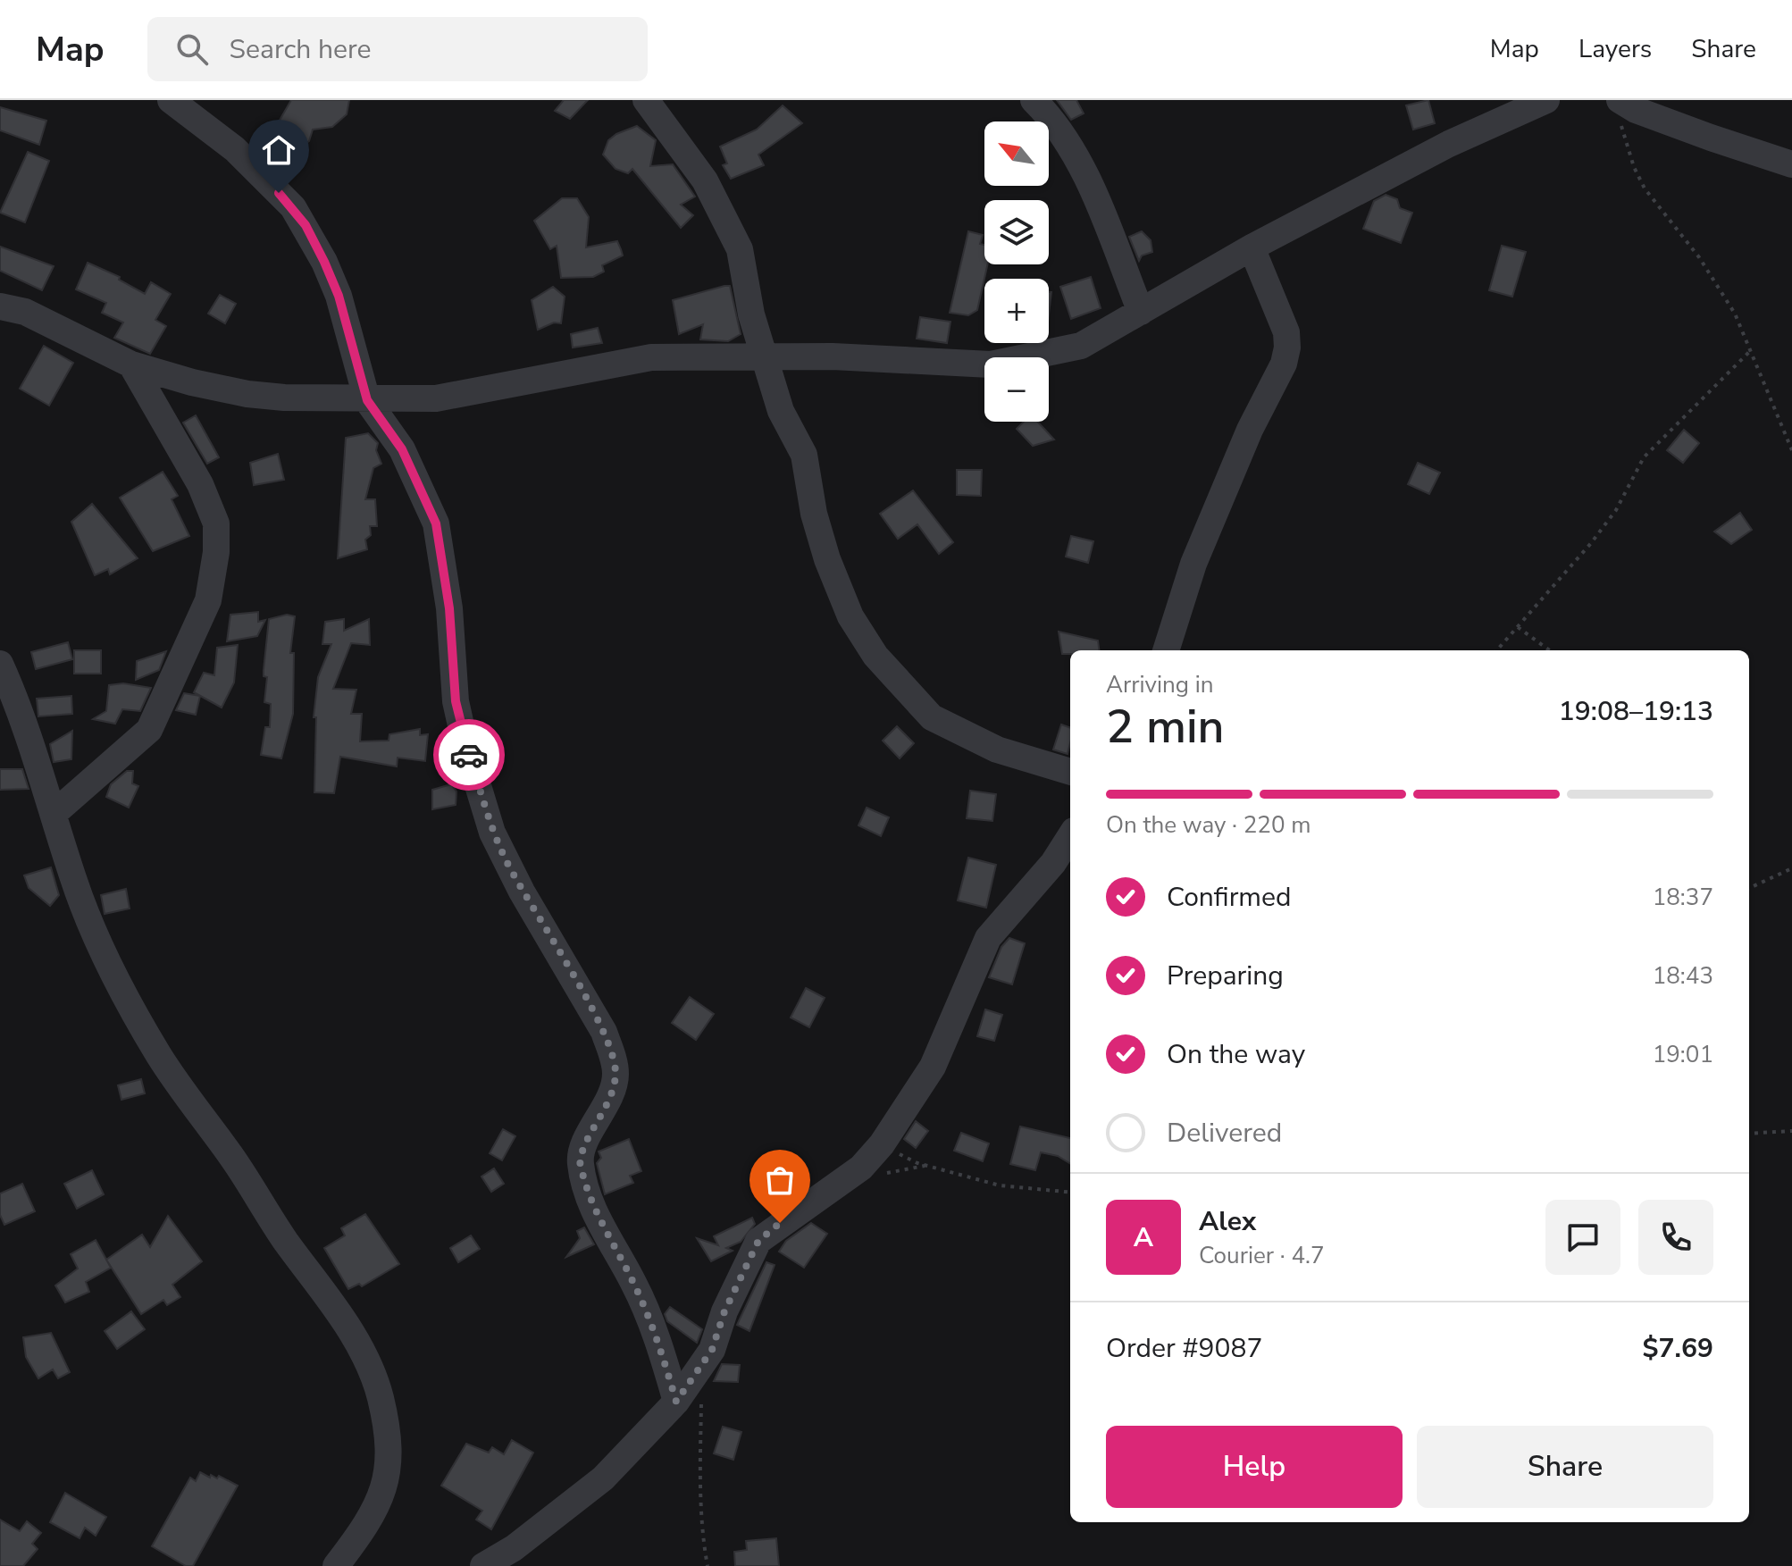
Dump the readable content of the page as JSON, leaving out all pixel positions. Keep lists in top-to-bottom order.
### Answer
{
  "north": "top left",
  "page": {
    "header": "Map",
    "search": "Search here",
    "nav": ["Map", "Layers", "Share"],
    "map_buttons": ["+", "−"],
    "heading": ["2 min", "Arriving in", "19:08–19:13"],
    "panel": [
      "Alex",
      "Courier · 4.7",
      "Order #9087",
      "$7.69"
    ],
    "bar": "On the way · 220 m",
    "list": [
      ["Confirmed", "18:37"],
      ["Preparing", "18:43"],
      ["On the way", "19:01"],
      "Delivered"
    ],
    "round": "A",
    "buttons": ["Help", "Share"]
  }
}
